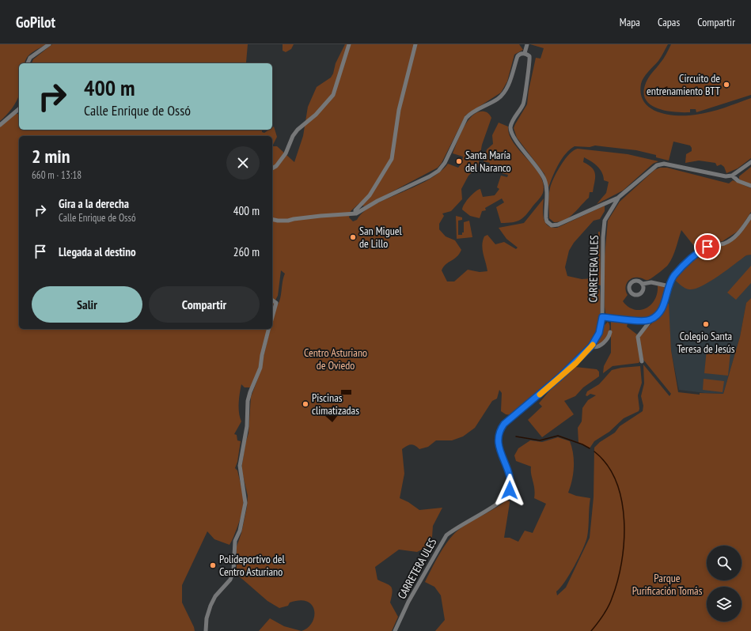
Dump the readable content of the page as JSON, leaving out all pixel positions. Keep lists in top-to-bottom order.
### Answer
{
  "streets": {
    "street": ["CARRETERA ULES"]
  },
  "parks": ["Centro Asturiano de Oviedo", "Parque Purificación Tomás"],
  "places": [
    "Circuito de entrenamiento BTT",
    "Santa María del Naranco",
    "San Miguel de Lillo",
    "Colegio Santa Teresa de Jesús",
    "Piscinas climatizadas",
    "Polideportivo del Centro Asturiano"
  ],
  "page": {
    "header": "GoPilot",
    "nav": ["Mapa", "Capas", "Compartir"],
    "turn": ["400 m", "Calle Enrique de Ossó"],
    "heading": ["2 min", "660 m · 13:18"],
    "list": [
      {
        "name": "Gira a la derecha",
        "note": "Calle Enrique de Ossó",
        "value": "400 m"
      },
      {
        "name": "Llegada al destino",
        "value": "260 m"
      }
    ],
    "buttons": ["Salir", "Compartir"]
  }
}
